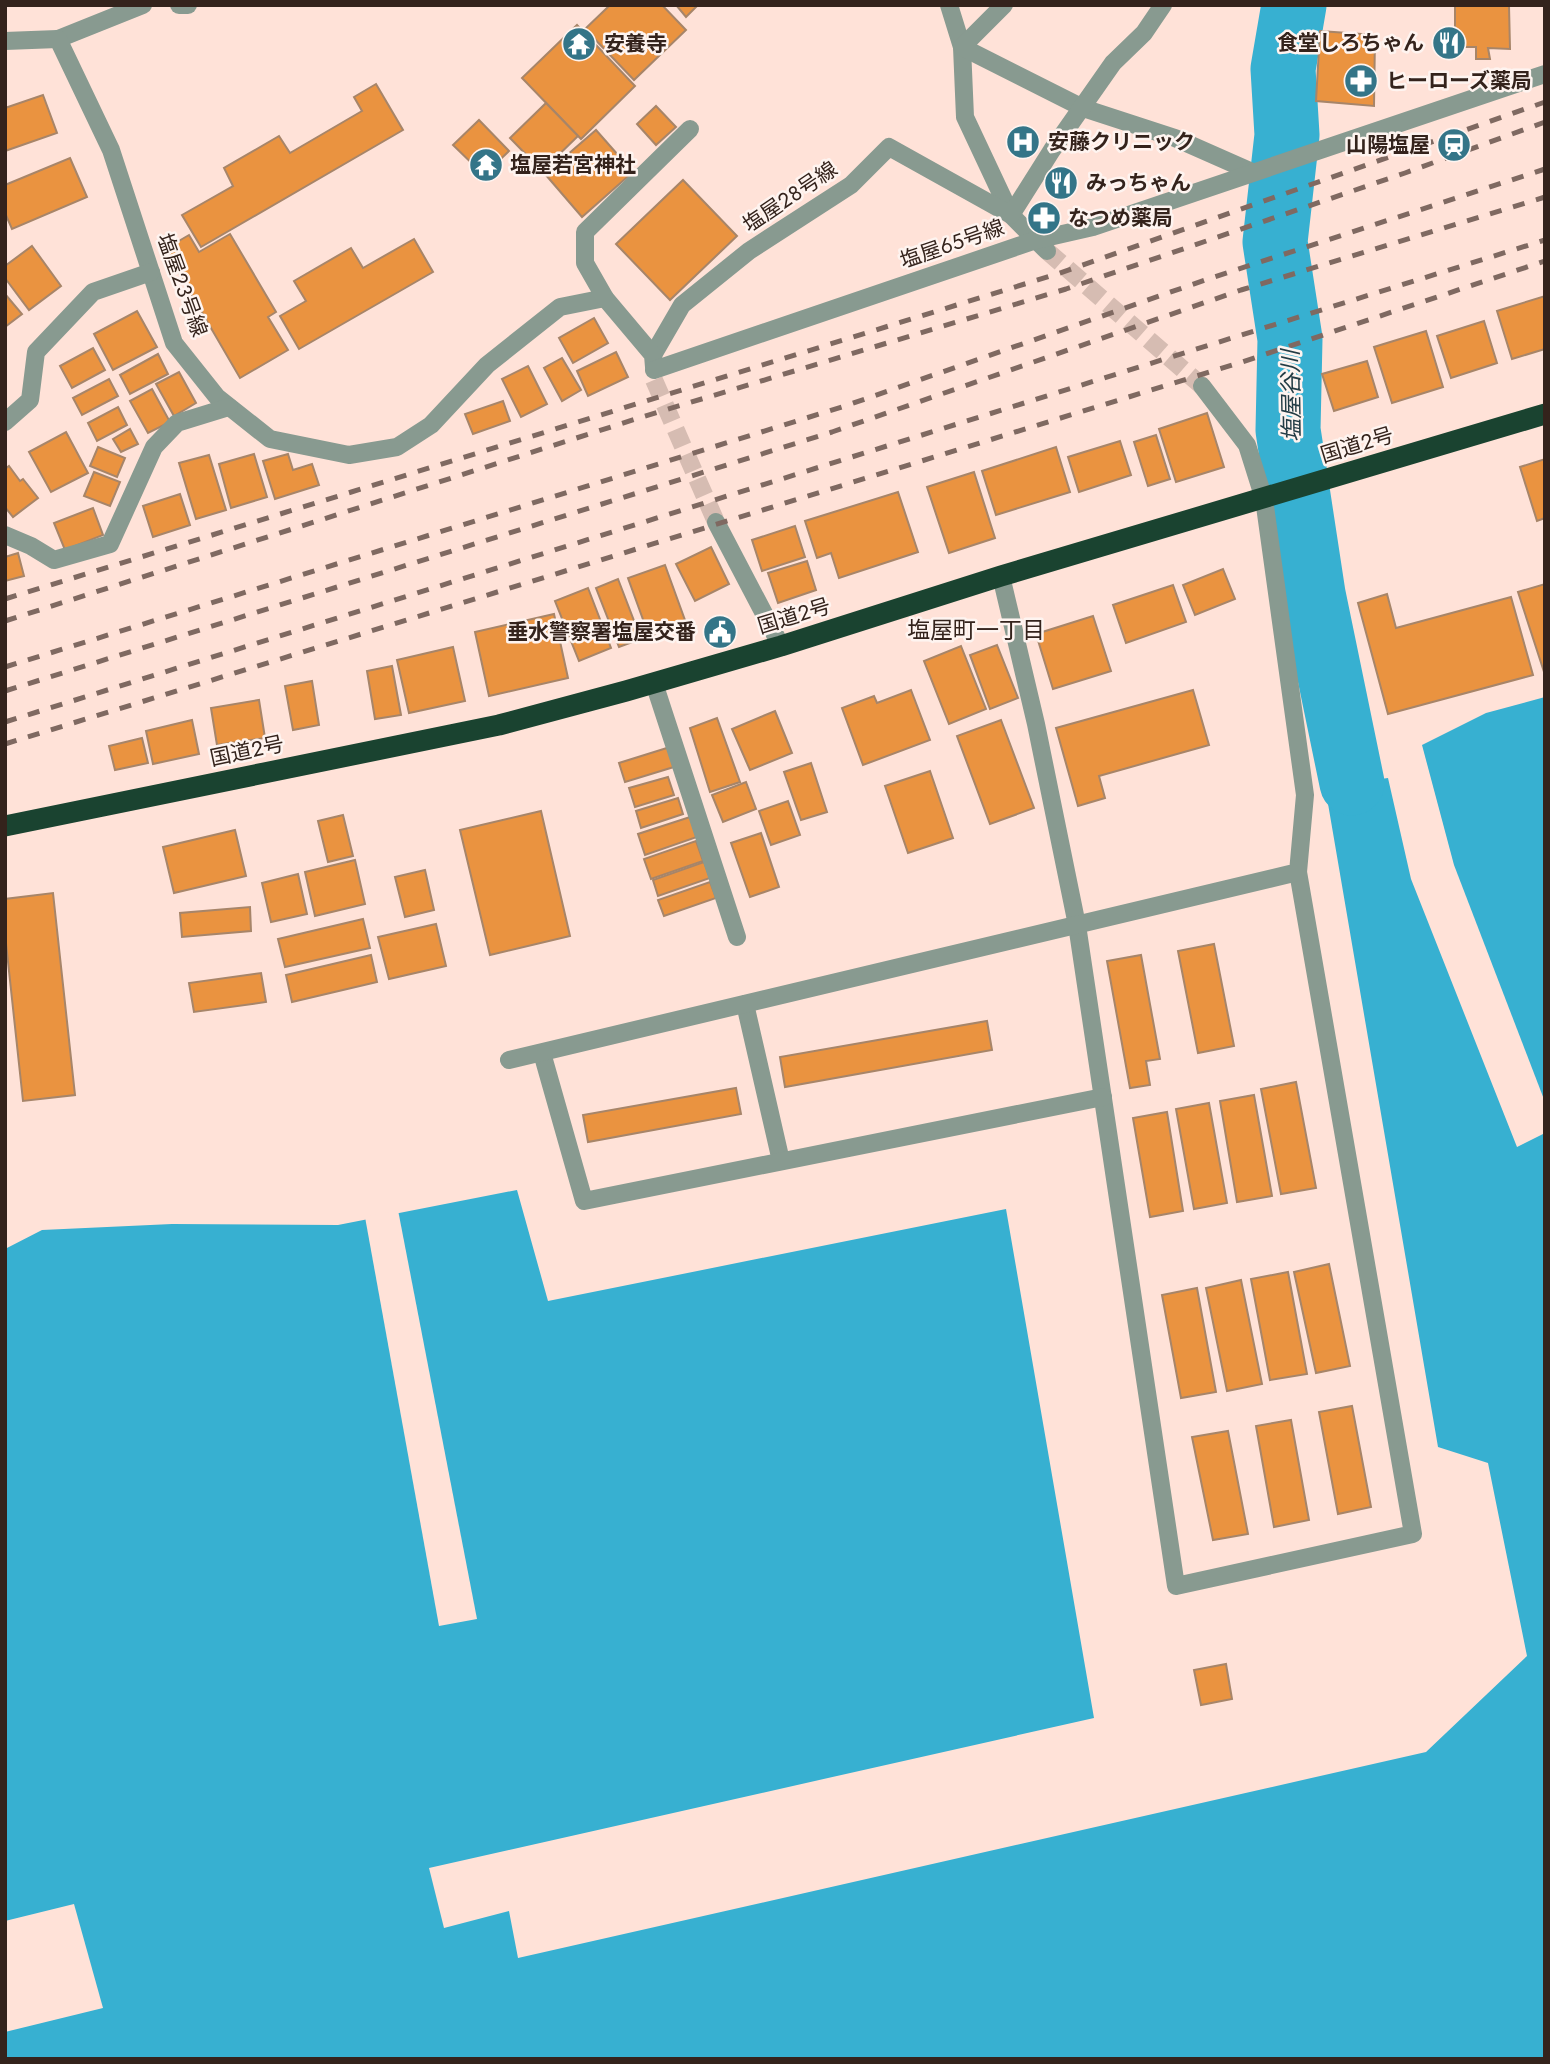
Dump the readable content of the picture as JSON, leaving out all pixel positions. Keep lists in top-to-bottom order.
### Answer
{
  "streets": {
    "highway": ["国道2号"],
    "street": ["塩屋２８号線", "塩屋６５号線", "塩屋２３号線"]
  },
  "crossings": [
    ["塩屋２８号線", "塩屋６５号線"]
  ],
  "districts": ["塩屋町一丁目"],
  "water": ["塩屋谷川"],
  "places": {
    "restaurant": ["食堂しろちゃん", "みっちゃん"],
    "temple": ["安養寺", "塩屋若宮神社"],
    "pharmacy": ["ヒーローズ薬局", "なつめ薬局"],
    "hospital": ["安藤クリニック"],
    "station": ["山陽塩屋"],
    "public building": ["垂水警察署塩屋交番"]
  }
}
